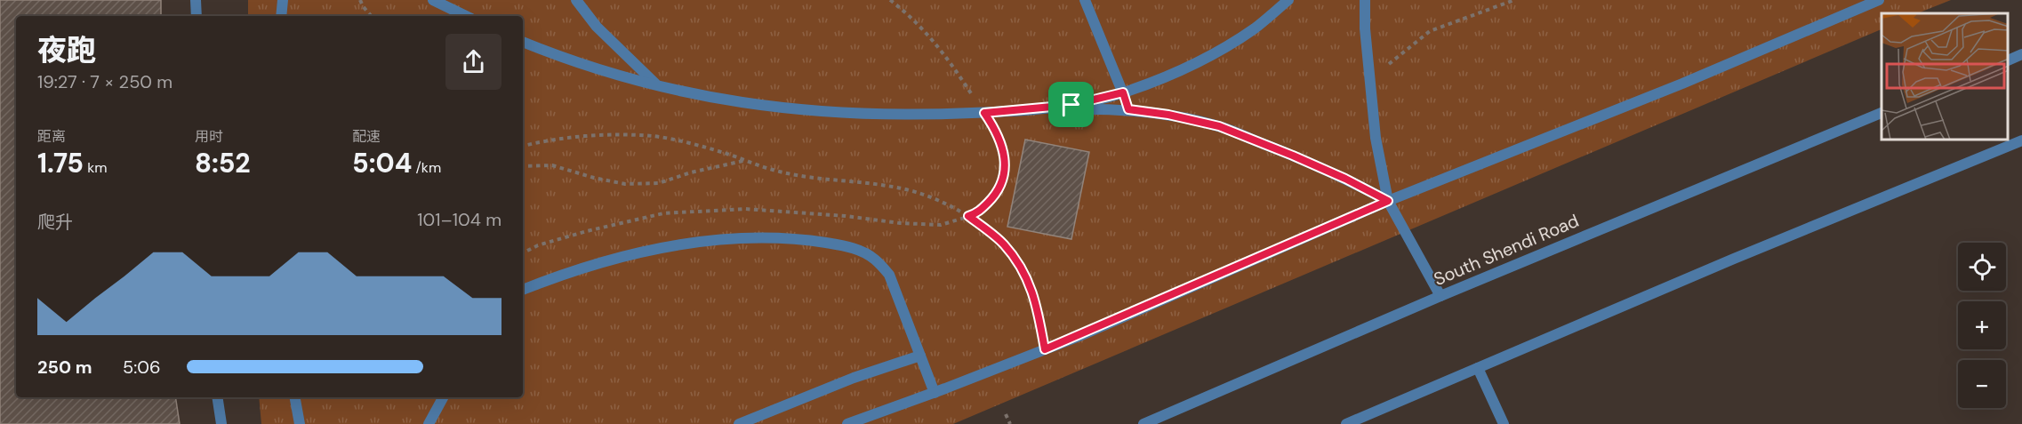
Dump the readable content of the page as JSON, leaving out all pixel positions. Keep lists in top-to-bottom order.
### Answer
{
  "streets": {
    "street": ["South Shendi Road"]
  },
  "page": {
    "heading": ["夜跑", "19:27 · 7 × 250 m"],
    "stats": [
      ["距离", "1.75 km"],
      ["用时", "8:52"],
      ["配速", "5:04 /km"]
    ],
    "chart": ["爬升", "101–104 m"],
    "map_buttons": ["+", "−"],
    "list": [
      {
        "name": "250 m",
        "note": "5:06"
      }
    ]
  }
}
